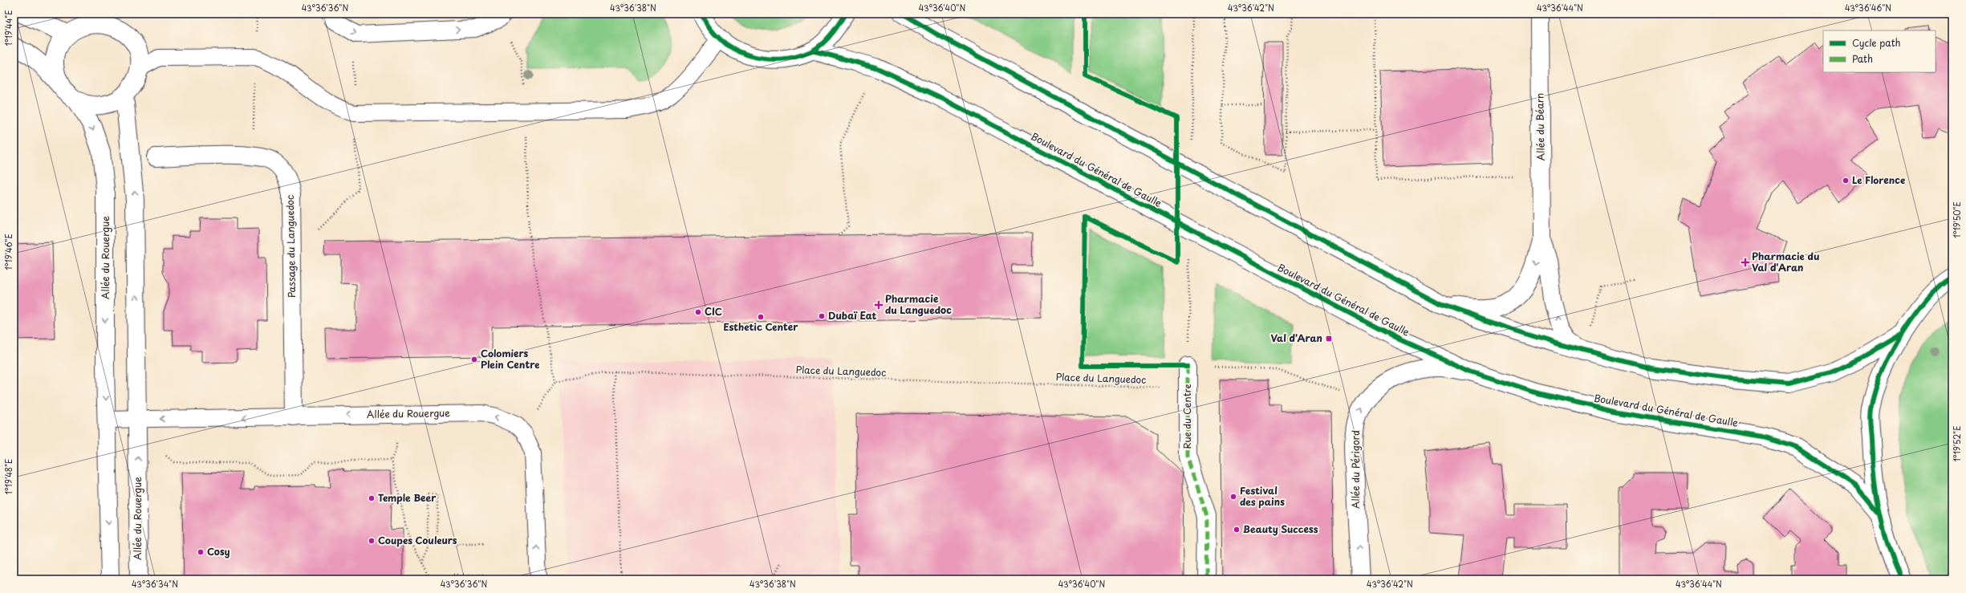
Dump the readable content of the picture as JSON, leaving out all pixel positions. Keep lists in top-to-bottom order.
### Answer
{
  "streets": {
    "street": [
      "Allée du Béarn",
      "Boulevard du Général de Gaulle",
      "Passage du Languedoc",
      "Allée du Rouergue",
      "Rue du Centre",
      "Allée du Périgord"
    ],
    "path": ["Place du Languedoc"]
  },
  "crossings": [
    ["Boulevard du Général de Gaulle", "Allée du Périgord"],
    ["Passage du Languedoc", "Allée du Rouergue"],
    ["Place du Languedoc", "Rue du Centre"]
  ],
  "places": {
    "other": [
      "Le Florence",
      "CIC",
      "Dubaï Eat",
      "Esthetic Center",
      "Colomiers Plein Centre",
      "Festival des pains",
      "Temple Beer",
      "Beauty Success",
      "Coupes Couleurs",
      "Cosy"
    ],
    "health": ["Pharmacie du Val d'Aran", "Pharmacie du Languedoc"],
    "transit": ["Val d'Aran"]
  },
  "legend": ["Cycle path", "Path"],
  "coordinates": [
    "43°36'36\"N",
    "43°36'38\"N",
    "43°36'40\"N",
    "43°36'42\"N",
    "43°36'44\"N",
    "43°36'46\"N",
    "1°19'44\"E",
    "1°19'50\"E",
    "1°19'46\"E",
    "1°19'52\"E",
    "1°19'48\"E",
    "43°36'34\"N"
  ]
}
